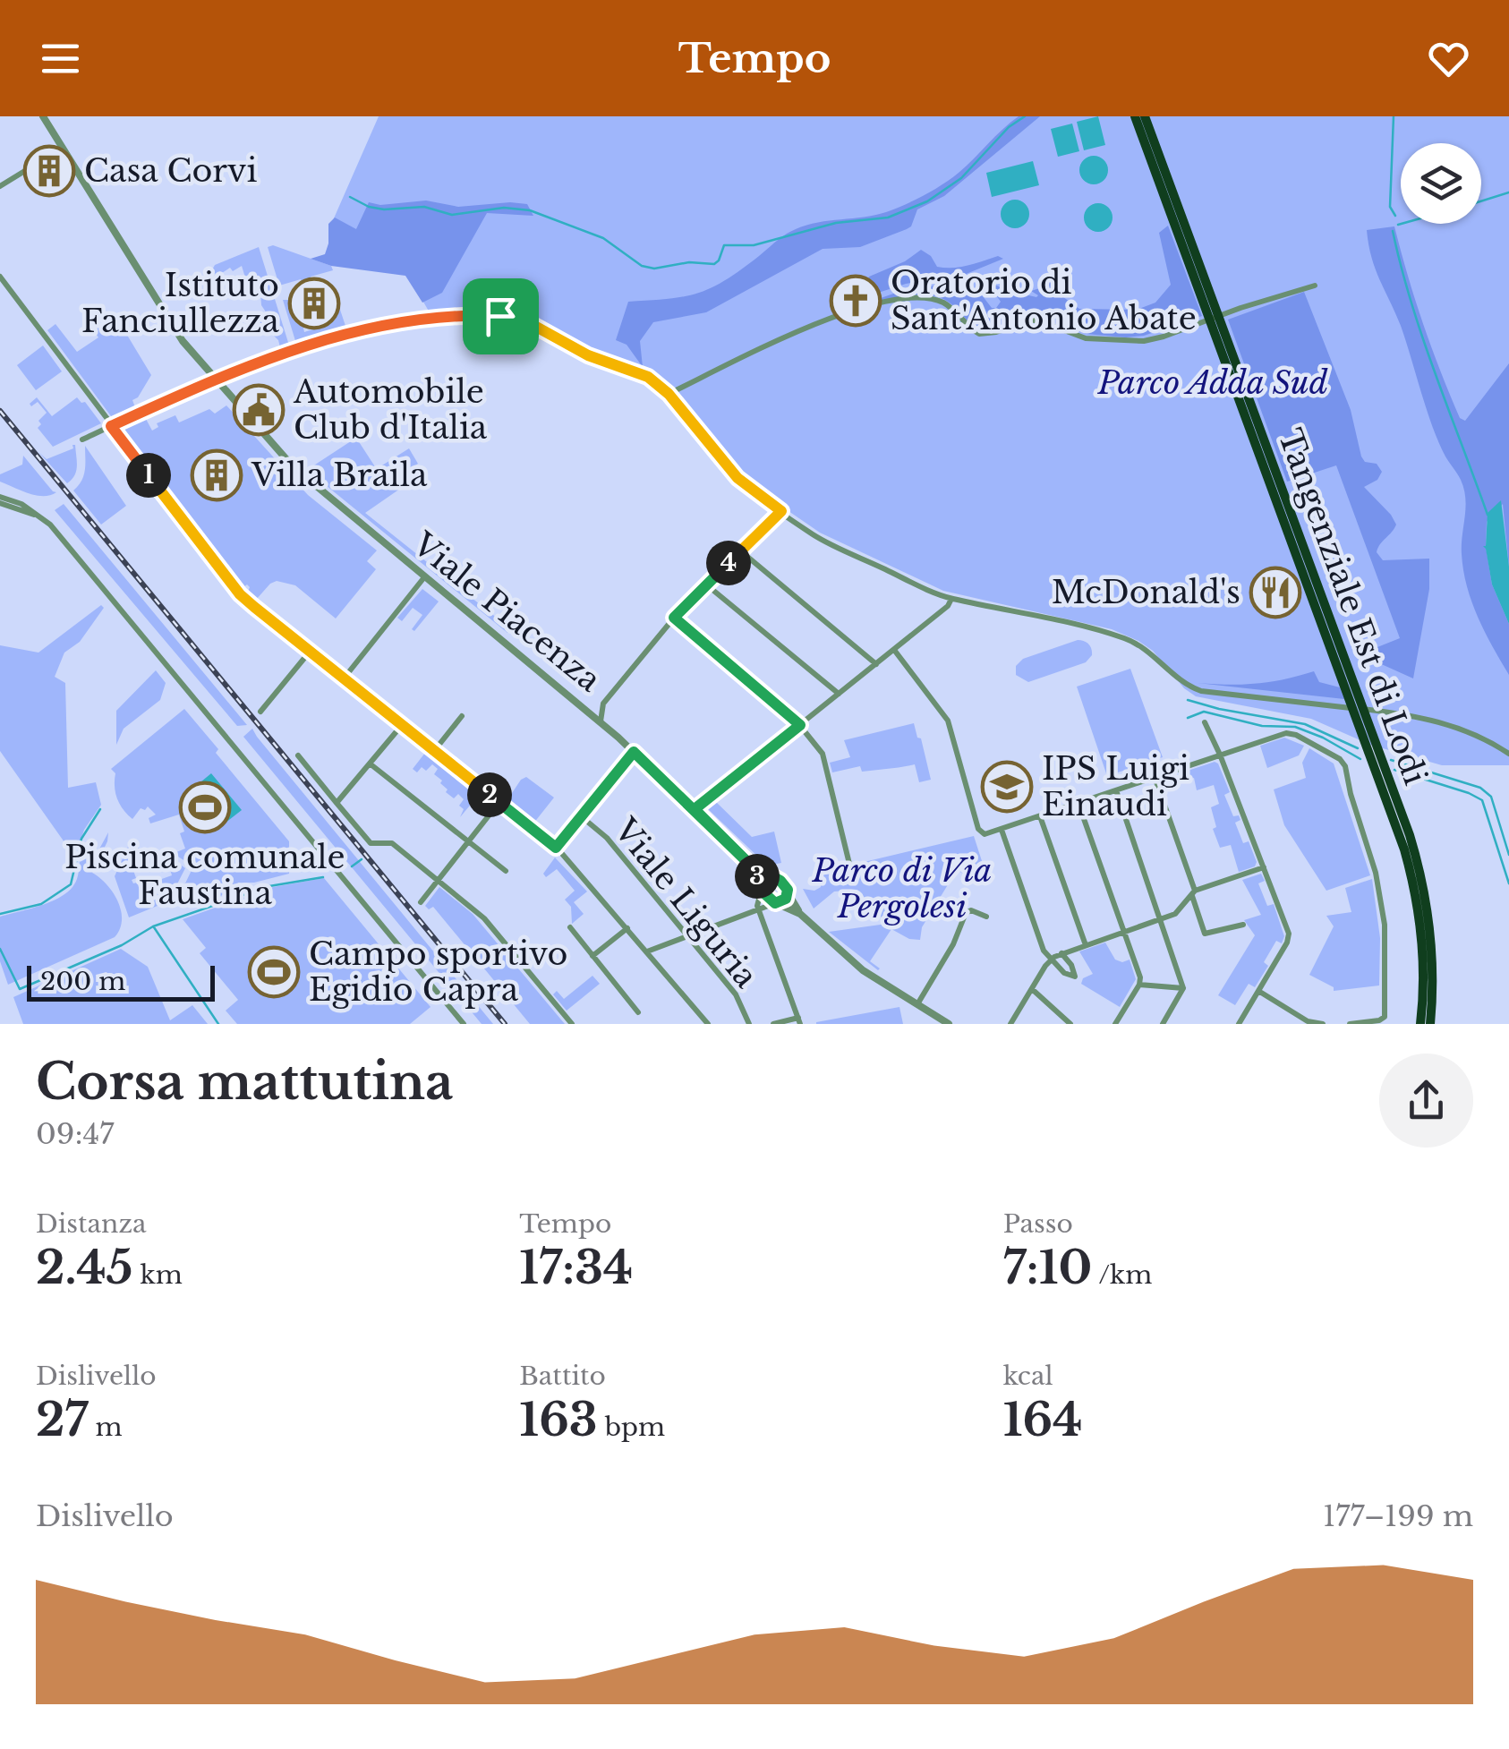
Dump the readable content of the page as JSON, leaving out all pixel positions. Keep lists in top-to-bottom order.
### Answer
{
  "streets": {
    "highway": ["Tangenziale Est di Lodi"],
    "street": ["Viale Piacenza", "Viale Liguria"]
  },
  "parks": ["Parco Adda Sud", "Parco di Via Pergolesi"],
  "places": {
    "building": ["Casa Corvi", "Istituto Fanciullezza", "Villa Braila"],
    "church": ["Oratorio di Sant'Antonio Abate"],
    "public building": ["Automobile Club d'Italia"],
    "restaurant": ["McDonald's"],
    "school or university": ["IPS Luigi Einaudi"],
    "sports": ["Piscina comunale Faustina", "Campo sportivo Egidio Capra"]
  },
  "scale_bar": "200 m",
  "page": {
    "header": "Tempo",
    "pins": [
      "1",
      "4",
      "2",
      "3"
    ],
    "scale": "200 m",
    "heading": ["Corsa mattutina", "09:47"],
    "stats": [
      ["Distanza", "2.45 km"],
      ["Tempo", "17:34"],
      ["Passo", "7:10 /km"],
      ["Dislivello", "27 m"],
      ["Battito", "163 bpm"],
      ["kcal", "164"]
    ],
    "chart": ["Dislivello", "177–199 m"]
  }
}
